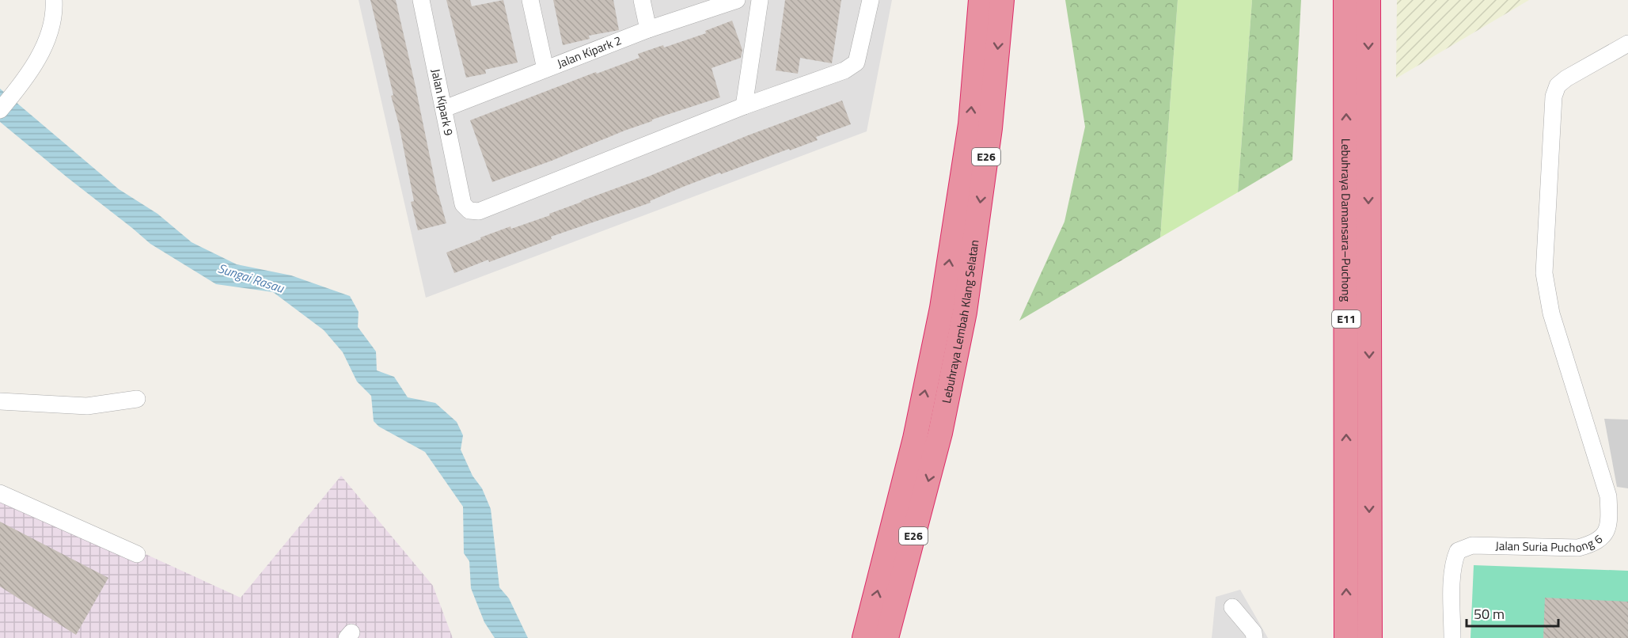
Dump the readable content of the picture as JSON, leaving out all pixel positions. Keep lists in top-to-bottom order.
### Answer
{
  "streets": {
    "highway": [
      "E26",
      "Lebuhraya Damansara–Puchong",
      "E11",
      "Lebuhraya Lembah Klang Selatan"
    ],
    "street": ["Jalan Kipark 2", "Jalan Kipark 9", "Jalan Suria Puchong 6"]
  },
  "crossings": [
    ["Jalan Kipark 2", "Jalan Kipark 9"]
  ],
  "water": ["Sungai Rasau"],
  "scale_bar": "50 m"
}
